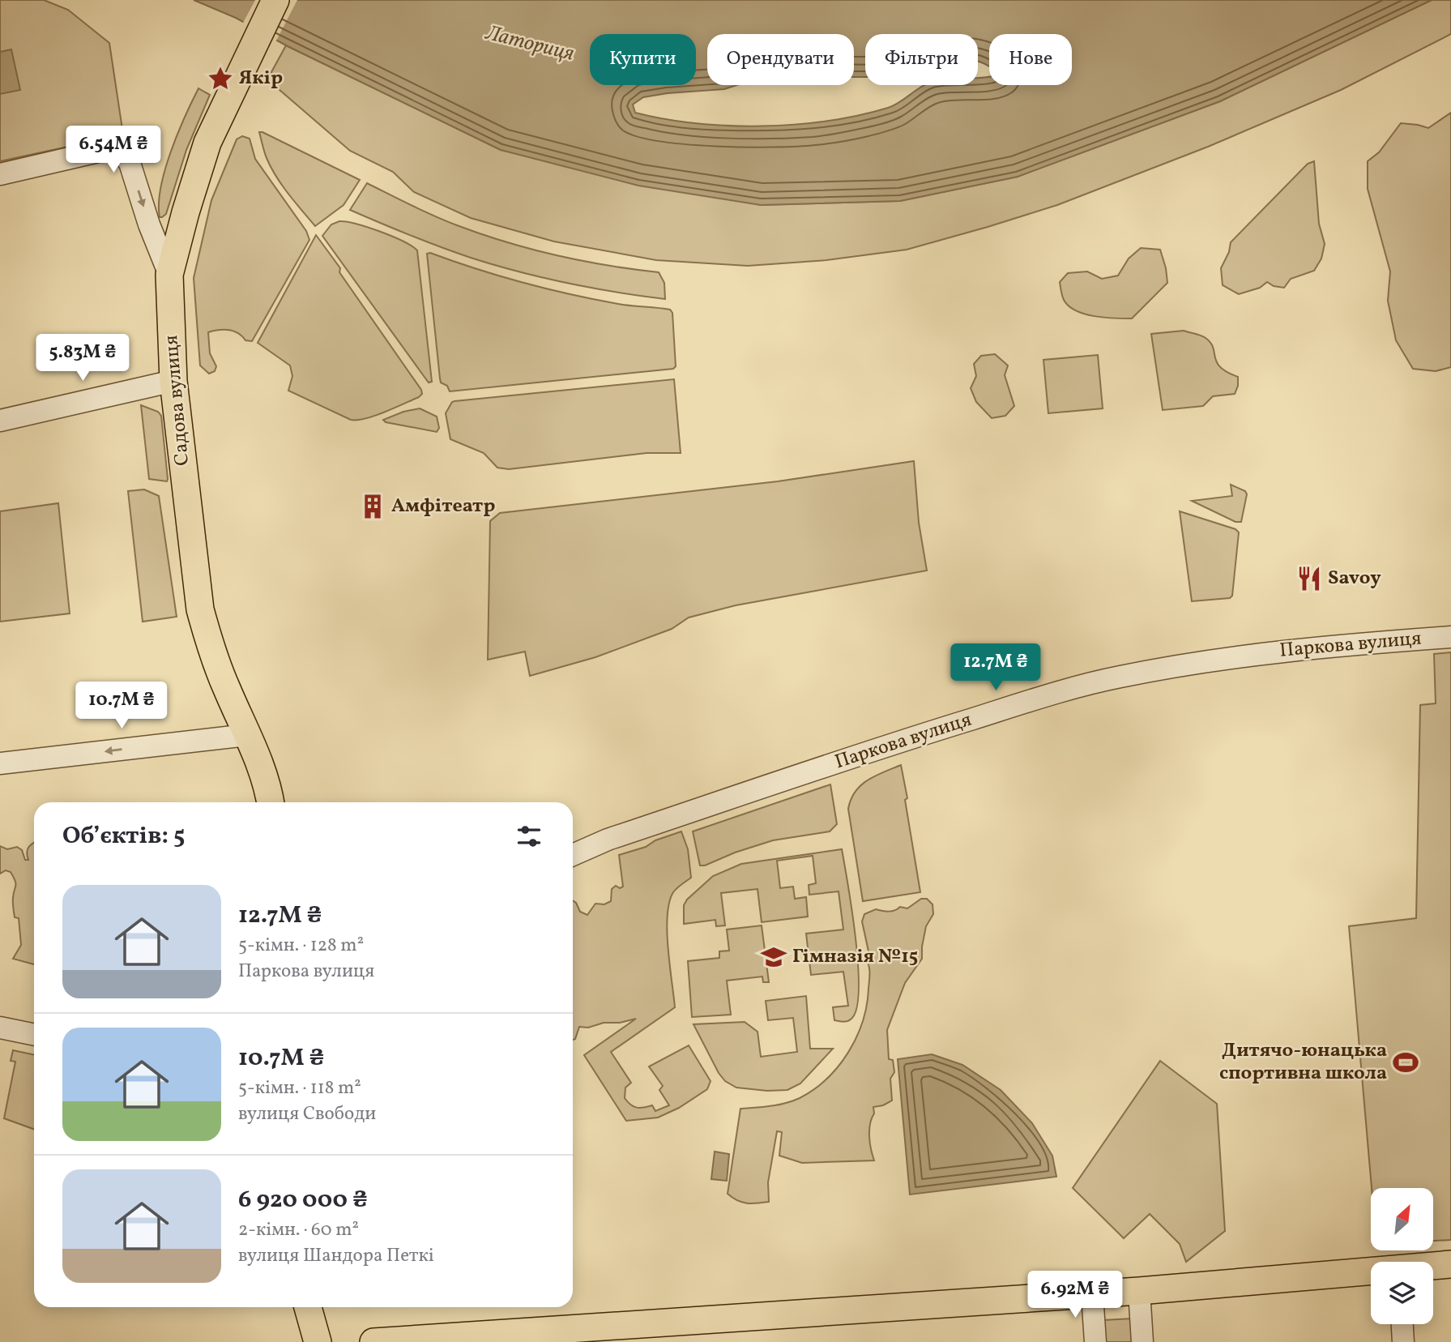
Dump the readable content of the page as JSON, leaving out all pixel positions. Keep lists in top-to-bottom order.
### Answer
{
  "streets": {
    "main road": ["Садова вулиця"],
    "street": ["Паркова вулиця"]
  },
  "water": ["Латориця"],
  "places": {
    "place": ["Якір"],
    "building": ["Амфітеатр"],
    "restaurant": ["Savoy"],
    "school or university": ["Гімназія №15"],
    "sports": ["Дитячо-юнацька спортивна школа"]
  },
  "north": "top right",
  "page": {
    "chip": [
      "Купити",
      "Орендувати",
      "Фільтри",
      "Нове"
    ],
    "price": [
      "6.54M ₴",
      "5.83M ₴",
      "12.7M ₴",
      "10.7M ₴",
      "6.92M ₴"
    ],
    "heading": "Об’єктів: 5",
    "list": [
      {
        "name": "12.7M ₴",
        "note": "5-кімн. · 128 m² · Паркова вулиця"
      },
      {
        "name": "10.7M ₴",
        "note": "5-кімн. · 118 m² · вулиця Свободи"
      },
      {
        "name": "6 920 000 ₴",
        "note": "2-кімн. · 60 m² · вулиця Шандора Петкі"
      }
    ]
  }
}
